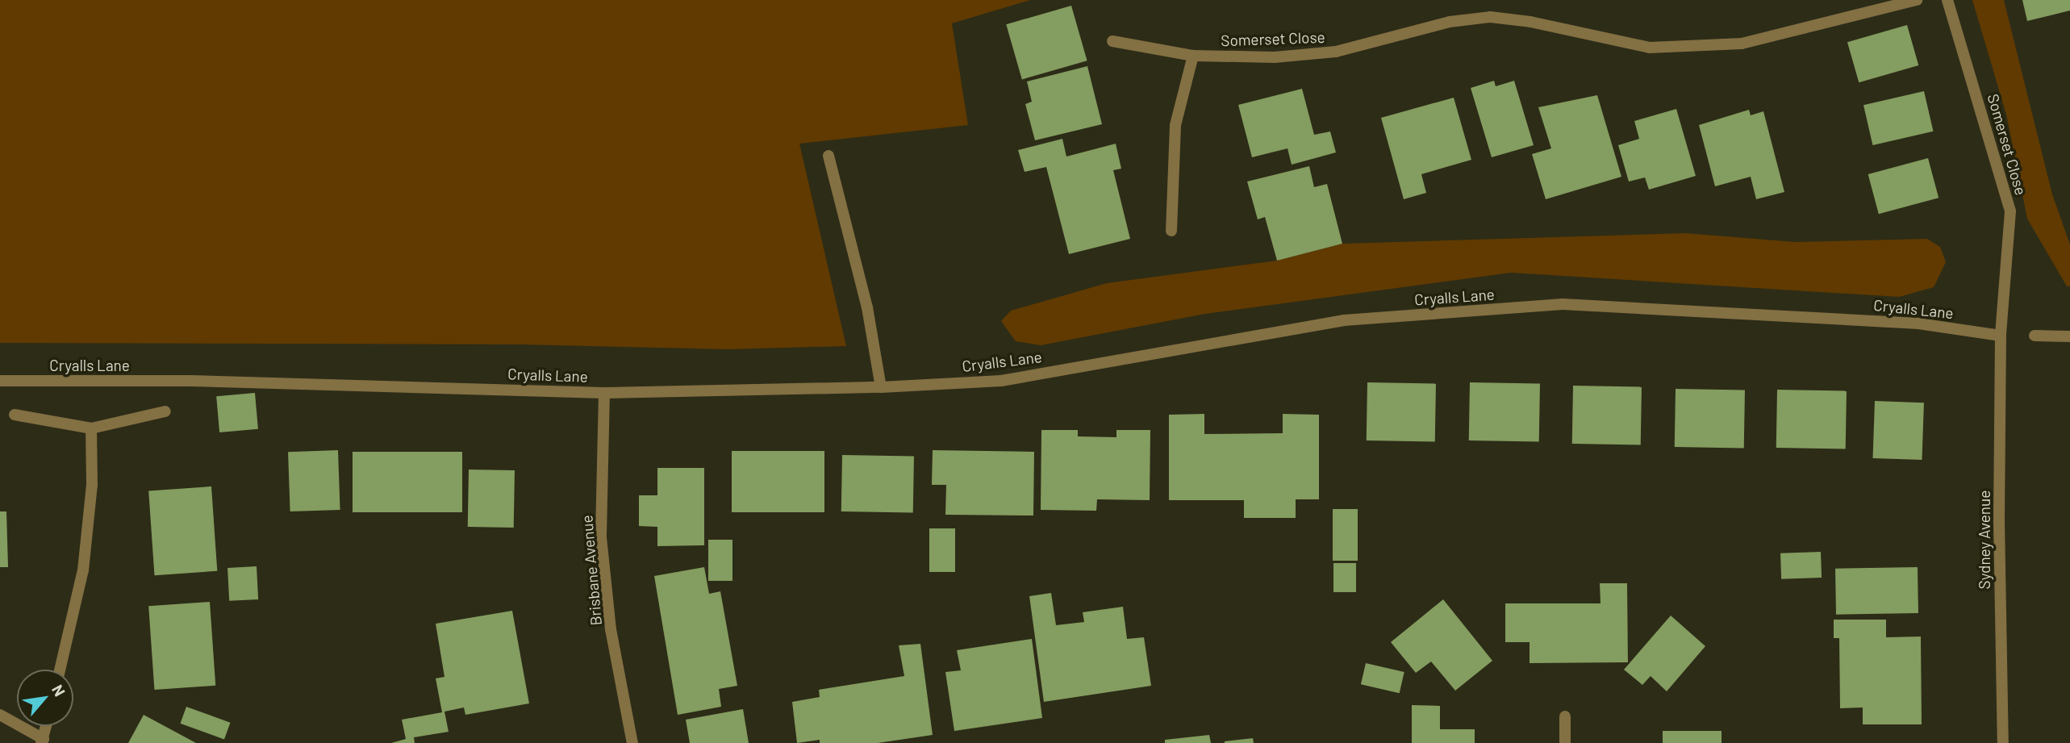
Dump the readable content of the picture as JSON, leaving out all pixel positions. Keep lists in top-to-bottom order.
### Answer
{
  "streets": {
    "street": [
      "Somerset Close",
      "Cryalls Lane",
      "Sydney Avenue",
      "Brisbane Avenue"
    ]
  },
  "crossings": [
    ["Somerset Close", "Cryalls Lane"],
    ["Somerset Close", "Sydney Avenue"],
    ["Cryalls Lane", "Sydney Avenue"],
    ["Cryalls Lane", "Brisbane Avenue"]
  ],
  "north": "top right"
}
